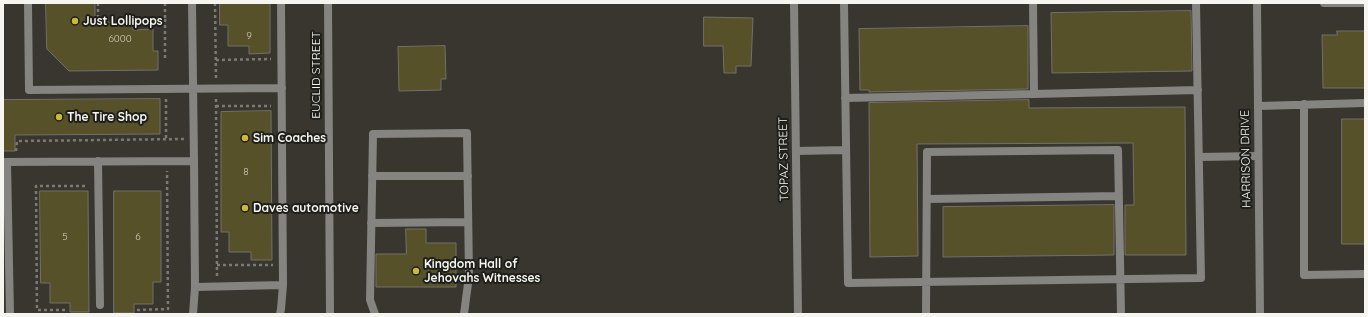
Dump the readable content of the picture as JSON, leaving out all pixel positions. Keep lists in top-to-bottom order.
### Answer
{
  "streets": {
    "street": ["EUCLID STREET", "TOPAZ STREET", "HARRISON DRIVE"]
  },
  "places": [
    "Just Lollipops",
    "The Tire Shop",
    "Sim Coaches",
    "Daves automotive",
    "Kingdom Hall of Jehovahs Witnesses"
  ],
  "house_numbers": [
    "9",
    "6000",
    "8",
    "5",
    "6"
  ]
}
